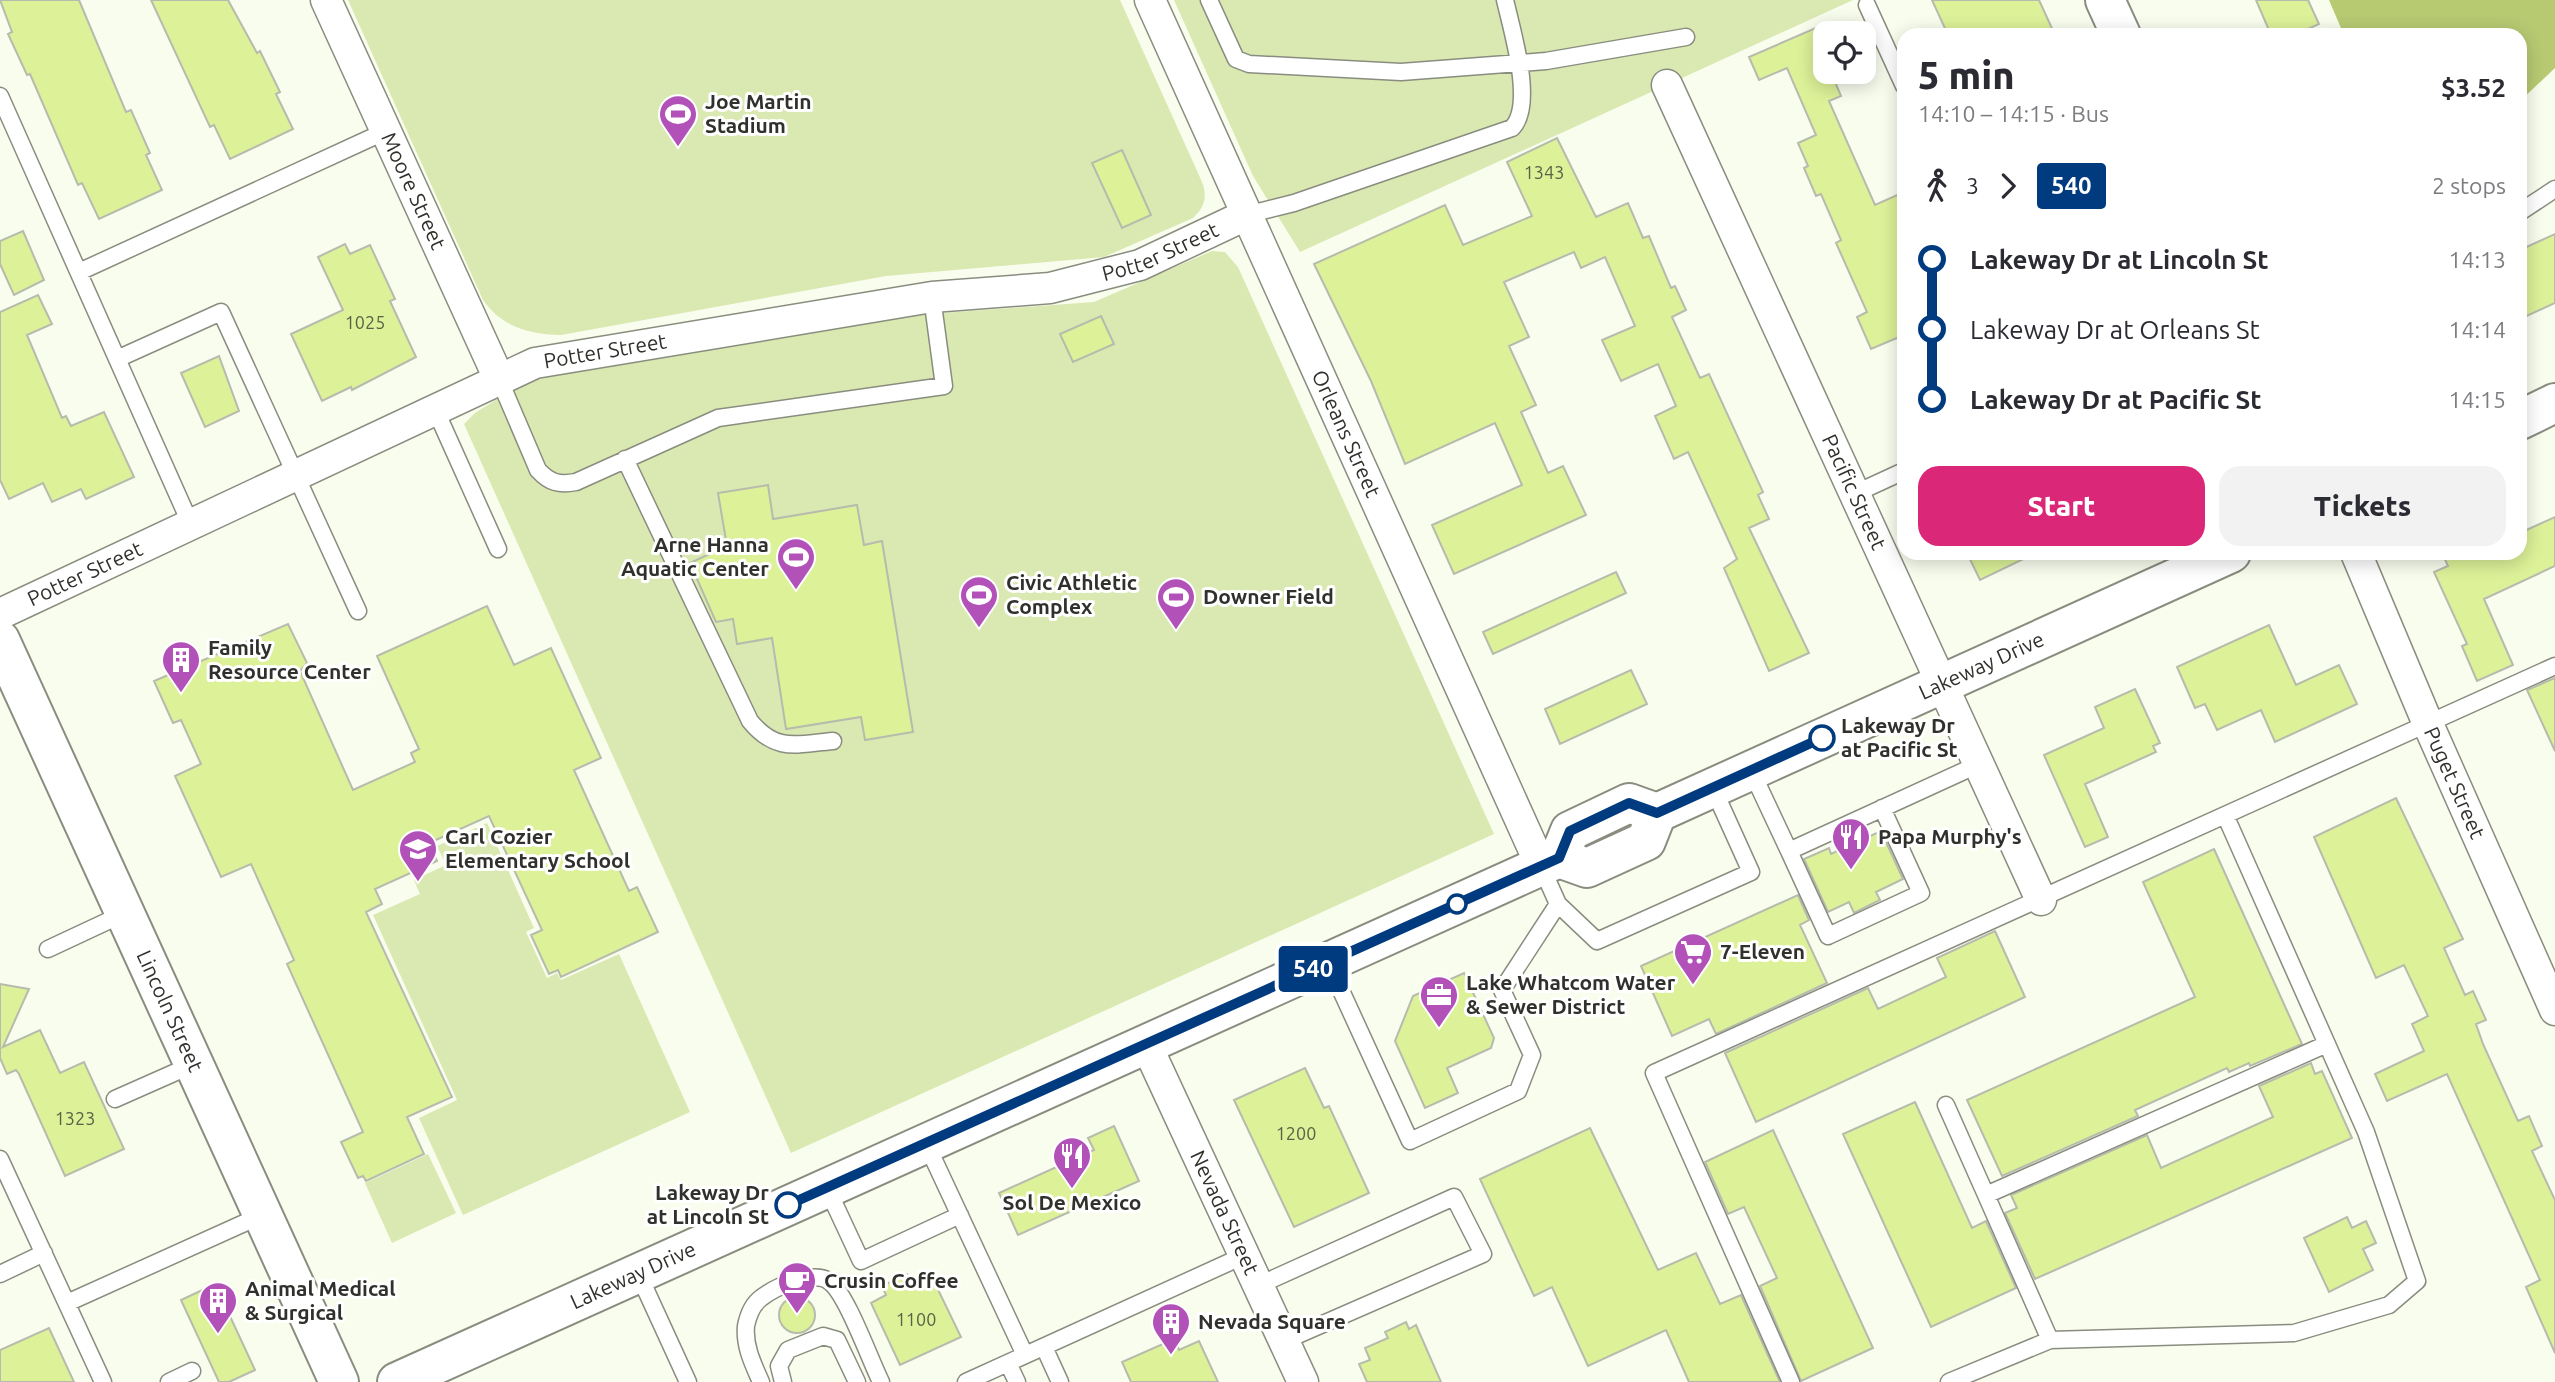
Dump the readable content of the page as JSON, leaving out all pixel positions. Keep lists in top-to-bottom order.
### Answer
{
  "streets": {
    "main road": ["Lakeway Drive", "Lincoln Street"],
    "street": [
      "Moore Street",
      "Potter Street",
      "Orleans Street",
      "Pacific Street",
      "Puget Street",
      "Nevada Street"
    ]
  },
  "crossings": [
    ["Moore Street", "Potter Street"],
    ["Potter Street", "Orleans Street"],
    ["Orleans Street", "Lakeway Drive"],
    ["Pacific Street", "Lakeway Drive"],
    ["Lakeway Drive", "Nevada Street"]
  ],
  "places": {
    "sports": [
      "Joe Martin Stadium",
      "Arne Hanna Aquatic Center",
      "Civic Athletic Complex",
      "Downer Field"
    ],
    "building": ["Family Resource Center", "Animal Medical & Surgical", "Nevada Square"],
    "other": ["Lakeway Dr at Pacific St", "Lakeway Dr at Lincoln St"],
    "restaurant": ["Papa Murphy's", "Sol De Mexico"],
    "school or university": ["Carl Cozier Elementary School"],
    "supermarket": ["7-Eleven"],
    "office": ["Lake Whatcom Water & Sewer District"],
    "cafe": ["Crusin Coffee"]
  },
  "lines": ["bus line 540"],
  "house_numbers": [
    "1343",
    "1025",
    "1323",
    "1200",
    "1100"
  ],
  "page": {
    "on_map": "540",
    "heading": ["5 min", "14:10 – 14:15 · Bus", "$3.52"],
    "legs": ["3", "540", "2 stops"],
    "list": [
      {
        "name": "Lakeway Dr at Lincoln St",
        "value": "14:13"
      },
      {
        "name": "Lakeway Dr at Orleans St",
        "value": "14:14"
      },
      {
        "name": "Lakeway Dr at Pacific St",
        "value": "14:15"
      }
    ],
    "buttons": ["Start", "Tickets"]
  }
}
